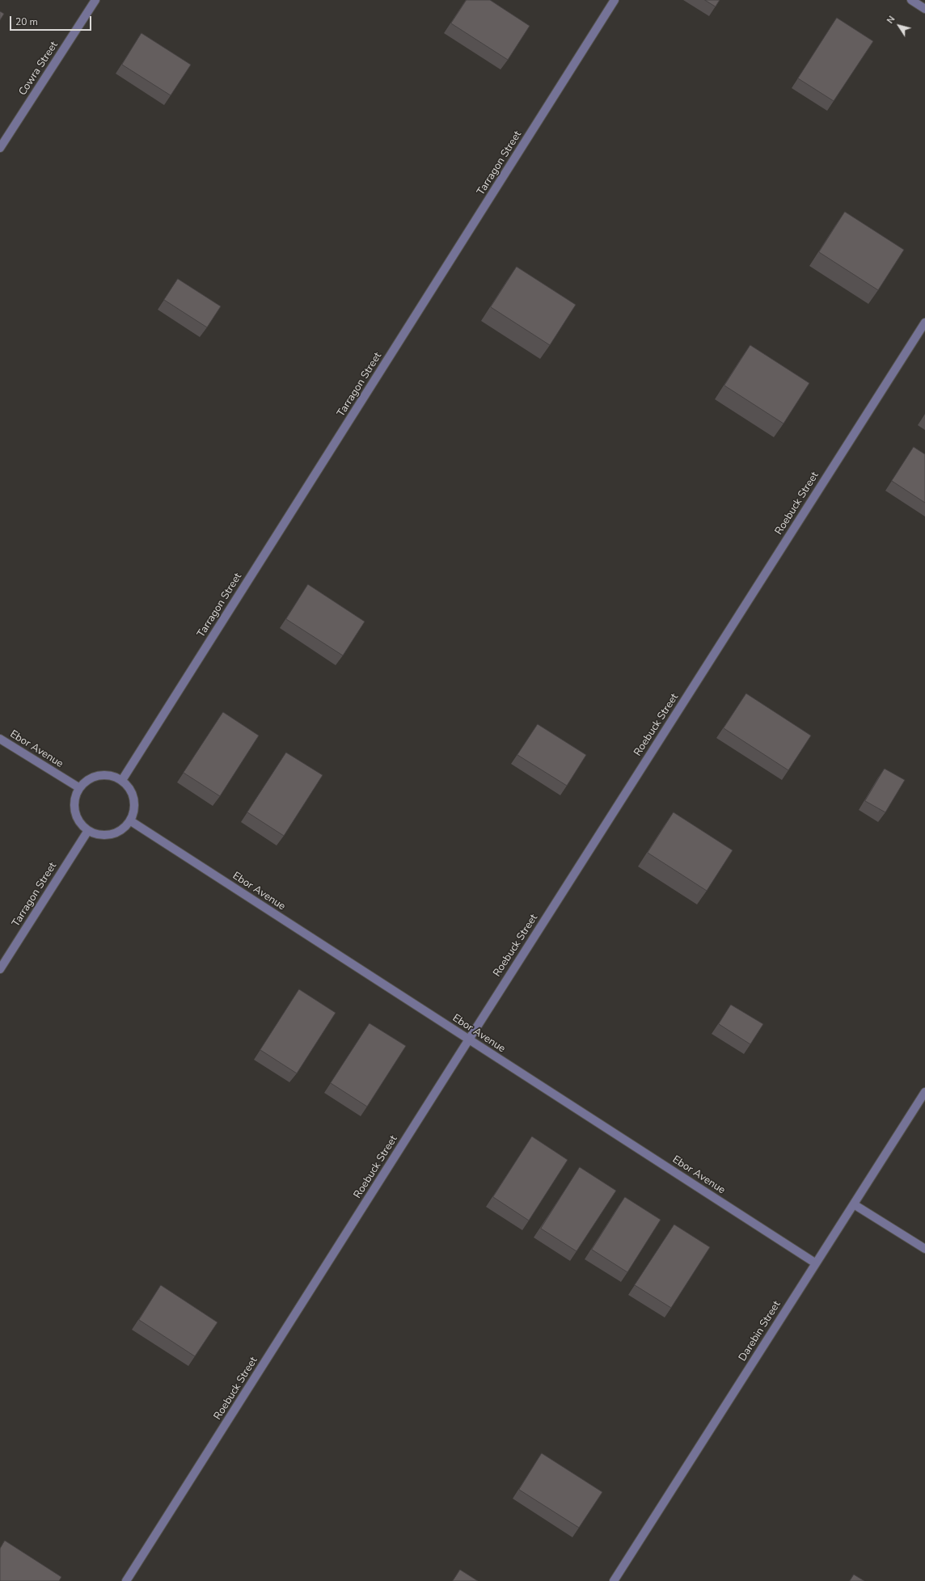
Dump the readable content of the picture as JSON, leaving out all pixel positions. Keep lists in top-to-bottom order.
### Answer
{
  "streets": {
    "street": [
      "Cowra Street",
      "Tarragon Street",
      "Roebuck Street",
      "Ebor Avenue",
      "Darebin Street"
    ]
  },
  "crossings": [
    ["Tarragon Street", "Ebor Avenue"],
    ["Roebuck Street", "Ebor Avenue"],
    ["Ebor Avenue", "Darebin Street"]
  ],
  "scale_bar": "20 m",
  "north": "top left"
}
